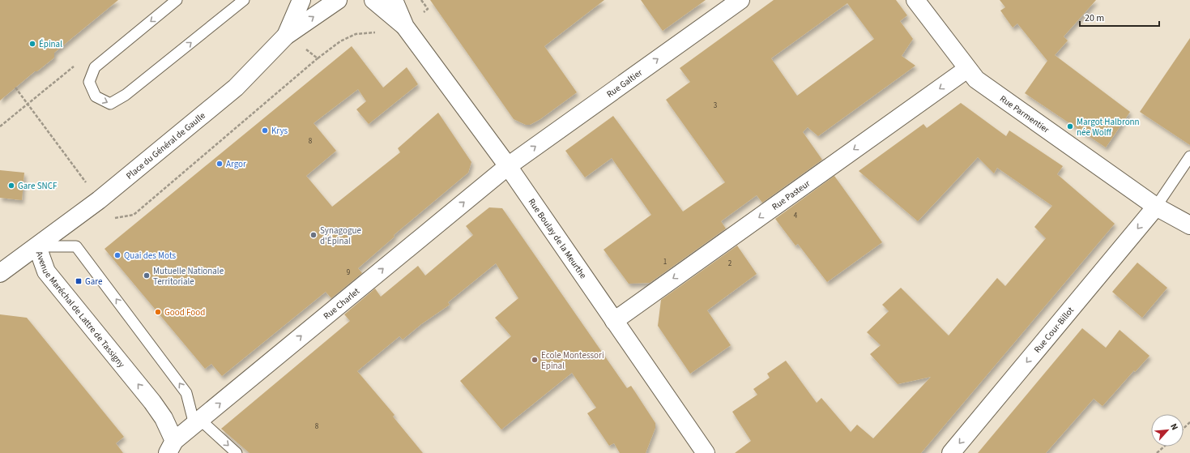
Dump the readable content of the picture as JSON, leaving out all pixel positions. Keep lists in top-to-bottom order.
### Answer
{
  "streets": {
    "street": [
      "Rue Galtier",
      "Rue Parmentier",
      "Place du Général de Gaulle",
      "Rue Pasteur",
      "Rue Boulay de la Meurthe",
      "Rue Charlet",
      "Avenue Maréchal de Lattre de Tassigny",
      "Rue Cour-Billot"
    ]
  },
  "crossings": [
    ["Rue Galtier", "Rue Boulay de la Meurthe"],
    ["Rue Galtier", "Rue Charlet"],
    ["Rue Parmentier", "Rue Pasteur"],
    ["Rue Parmentier", "Rue Cour-Billot"],
    ["Place du Général de Gaulle", "Avenue Maréchal de Lattre de Tassigny"],
    ["Rue Pasteur", "Rue Boulay de la Meurthe"],
    ["Rue Boulay de la Meurthe", "Rue Charlet"],
    ["Rue Charlet", "Avenue Maréchal de Lattre de Tassigny"]
  ],
  "one_way": [
    "Rue Galtier",
    "Rue Pasteur",
    "Rue Charlet",
    "Avenue Maréchal de Lattre de Tassigny",
    "Rue Cour-Billot"
  ],
  "places": {
    "other": [
      "Épinal",
      "Margot Halbronn née Wolff",
      "Krys",
      "Argor",
      "Gare SNCF",
      "Synagogue d'Épinal",
      "Quai des Mots",
      "Mutuelle Nationale Territoriale",
      "Good Food",
      "Ecole Montessori Epinal"
    ],
    "transit": ["Gare"]
  },
  "house_numbers": [
    "3",
    "8",
    "4",
    "1",
    "2",
    "9",
    "8"
  ],
  "scale_bar": "20 m",
  "north": "top right"
}
